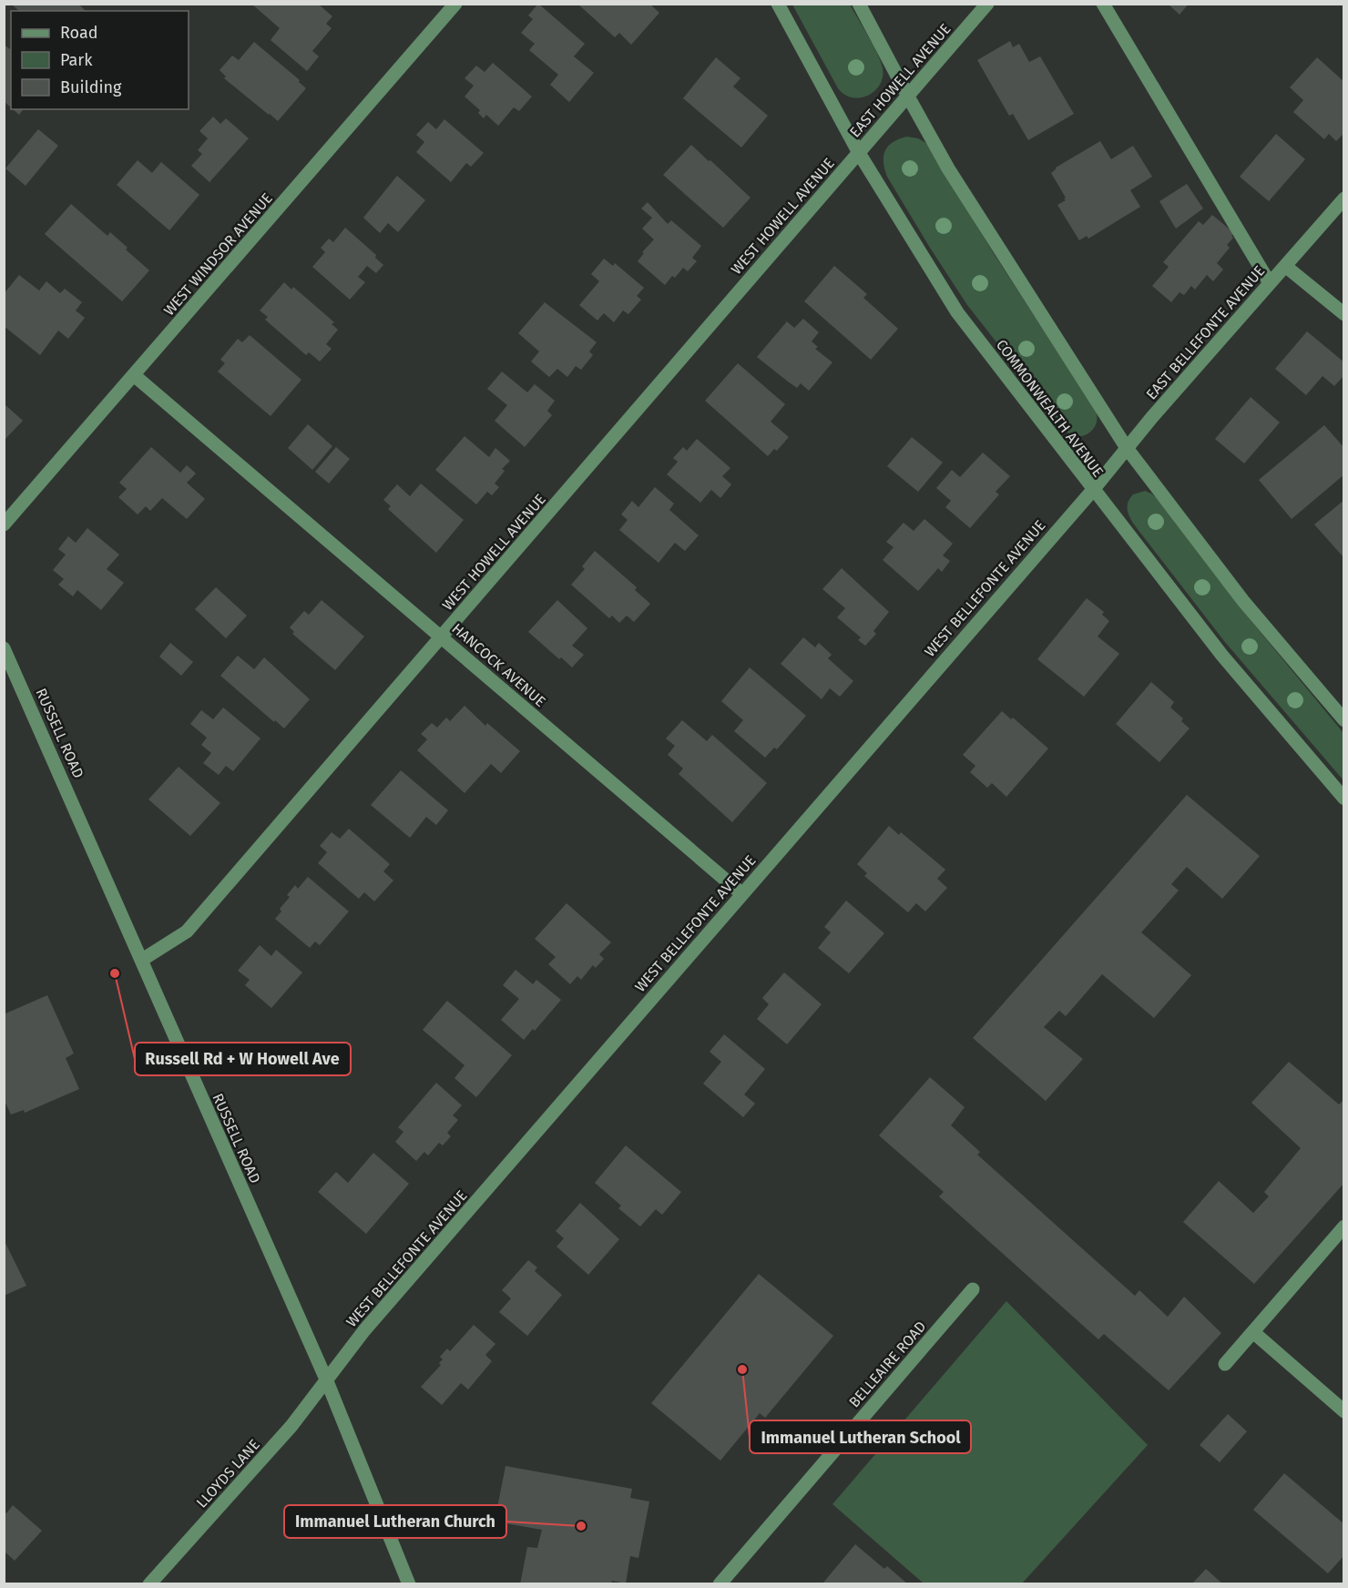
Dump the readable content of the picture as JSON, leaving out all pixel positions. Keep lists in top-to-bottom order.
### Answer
{
  "streets": {
    "street": [
      "EAST HOWELL AVENUE",
      "WEST HOWELL AVENUE",
      "WEST WINDSOR AVENUE",
      "EAST BELLEFONTE AVENUE",
      "COMMONWEALTH AVENUE",
      "WEST BELLEFONTE AVENUE",
      "HANCOCK AVENUE",
      "RUSSELL ROAD",
      "BELLEAIRE ROAD",
      "LLOYDS LANE"
    ]
  },
  "crossings": [
    ["EAST HOWELL AVENUE", "WEST HOWELL AVENUE"],
    ["EAST HOWELL AVENUE", "COMMONWEALTH AVENUE"],
    ["WEST HOWELL AVENUE", "COMMONWEALTH AVENUE"],
    ["WEST HOWELL AVENUE", "HANCOCK AVENUE"],
    ["WEST HOWELL AVENUE", "RUSSELL ROAD"],
    ["WEST WINDSOR AVENUE", "HANCOCK AVENUE"],
    ["EAST BELLEFONTE AVENUE", "COMMONWEALTH AVENUE"],
    ["EAST BELLEFONTE AVENUE", "WEST BELLEFONTE AVENUE"],
    ["COMMONWEALTH AVENUE", "WEST BELLEFONTE AVENUE"],
    ["WEST BELLEFONTE AVENUE", "HANCOCK AVENUE"],
    ["WEST BELLEFONTE AVENUE", "RUSSELL ROAD"],
    ["WEST BELLEFONTE AVENUE", "LLOYDS LANE"],
    ["RUSSELL ROAD", "LLOYDS LANE"]
  ],
  "places": ["Russell Rd + W Howell Ave", "Immanuel Lutheran School", "Immanuel Lutheran Church"],
  "legend": ["Road", "Park", "Building"]
}
